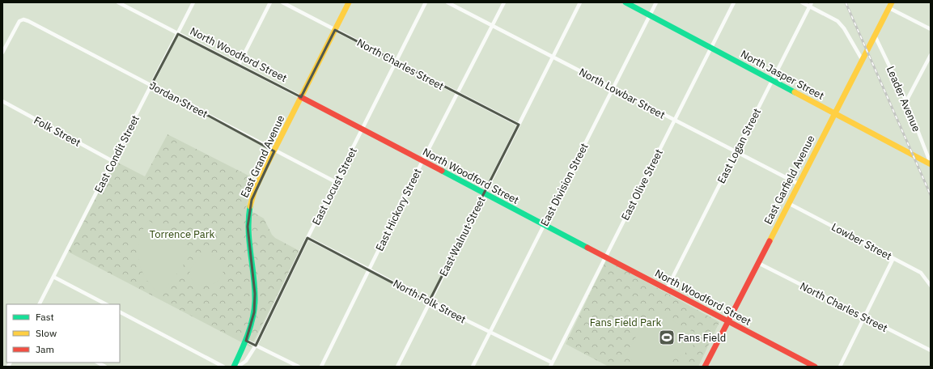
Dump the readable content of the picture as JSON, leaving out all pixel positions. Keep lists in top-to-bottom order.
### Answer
{
  "streets": {
    "street": [
      "North Woodford Street",
      "North Charles Street",
      "North Jasper Street",
      "North Lowbar Street",
      "Leader Avenue",
      "Jordan Street",
      "Folk Street",
      "East Logan Street",
      "East Condit Street",
      "East Grand Avenue",
      "East Garfield Avenue",
      "East Division Street",
      "East Olive Street",
      "East Locust Street",
      "East Hickory Street",
      "East Walnut Street",
      "Lowber Street",
      "North Folk Street"
    ]
  },
  "crossings": [
    ["North Woodford Street", "East Logan Street"],
    ["North Woodford Street", "East Condit Street"],
    ["North Woodford Street", "East Grand Avenue"],
    ["North Woodford Street", "East Garfield Avenue"],
    ["North Woodford Street", "East Division Street"],
    ["North Woodford Street", "East Olive Street"],
    ["North Woodford Street", "East Locust Street"],
    ["North Woodford Street", "East Hickory Street"],
    ["North Woodford Street", "East Walnut Street"],
    ["North Charles Street", "East Grand Avenue"],
    ["North Charles Street", "East Garfield Avenue"],
    ["North Charles Street", "East Locust Street"],
    ["North Charles Street", "East Hickory Street"],
    ["North Charles Street", "East Walnut Street"],
    ["North Jasper Street", "Leader Avenue"],
    ["North Jasper Street", "East Logan Street"],
    ["North Jasper Street", "East Garfield Avenue"],
    ["North Jasper Street", "East Division Street"],
    ["North Jasper Street", "East Olive Street"],
    ["North Lowbar Street", "East Logan Street"],
    ["North Lowbar Street", "East Garfield Avenue"],
    ["North Lowbar Street", "East Division Street"],
    ["North Lowbar Street", "East Olive Street"],
    ["North Lowbar Street", "East Hickory Street"],
    ["North Lowbar Street", "East Walnut Street"],
    ["Leader Avenue", "East Garfield Avenue"],
    ["Jordan Street", "East Condit Street"],
    ["Jordan Street", "East Grand Avenue"],
    ["Jordan Street", "East Locust Street"],
    ["Folk Street", "East Condit Street"],
    ["East Garfield Avenue", "Lowber Street"],
    ["East Division Street", "North Folk Street"],
    ["East Olive Street", "North Folk Street"],
    ["East Locust Street", "North Folk Street"],
    ["East Hickory Street", "North Folk Street"],
    ["East Walnut Street", "North Folk Street"]
  ],
  "parks": ["Torrence Park", "Fans Field Park"],
  "places": {
    "sports": ["Fans Field"]
  },
  "legend": ["Fast", "Slow", "Jam"]
}
